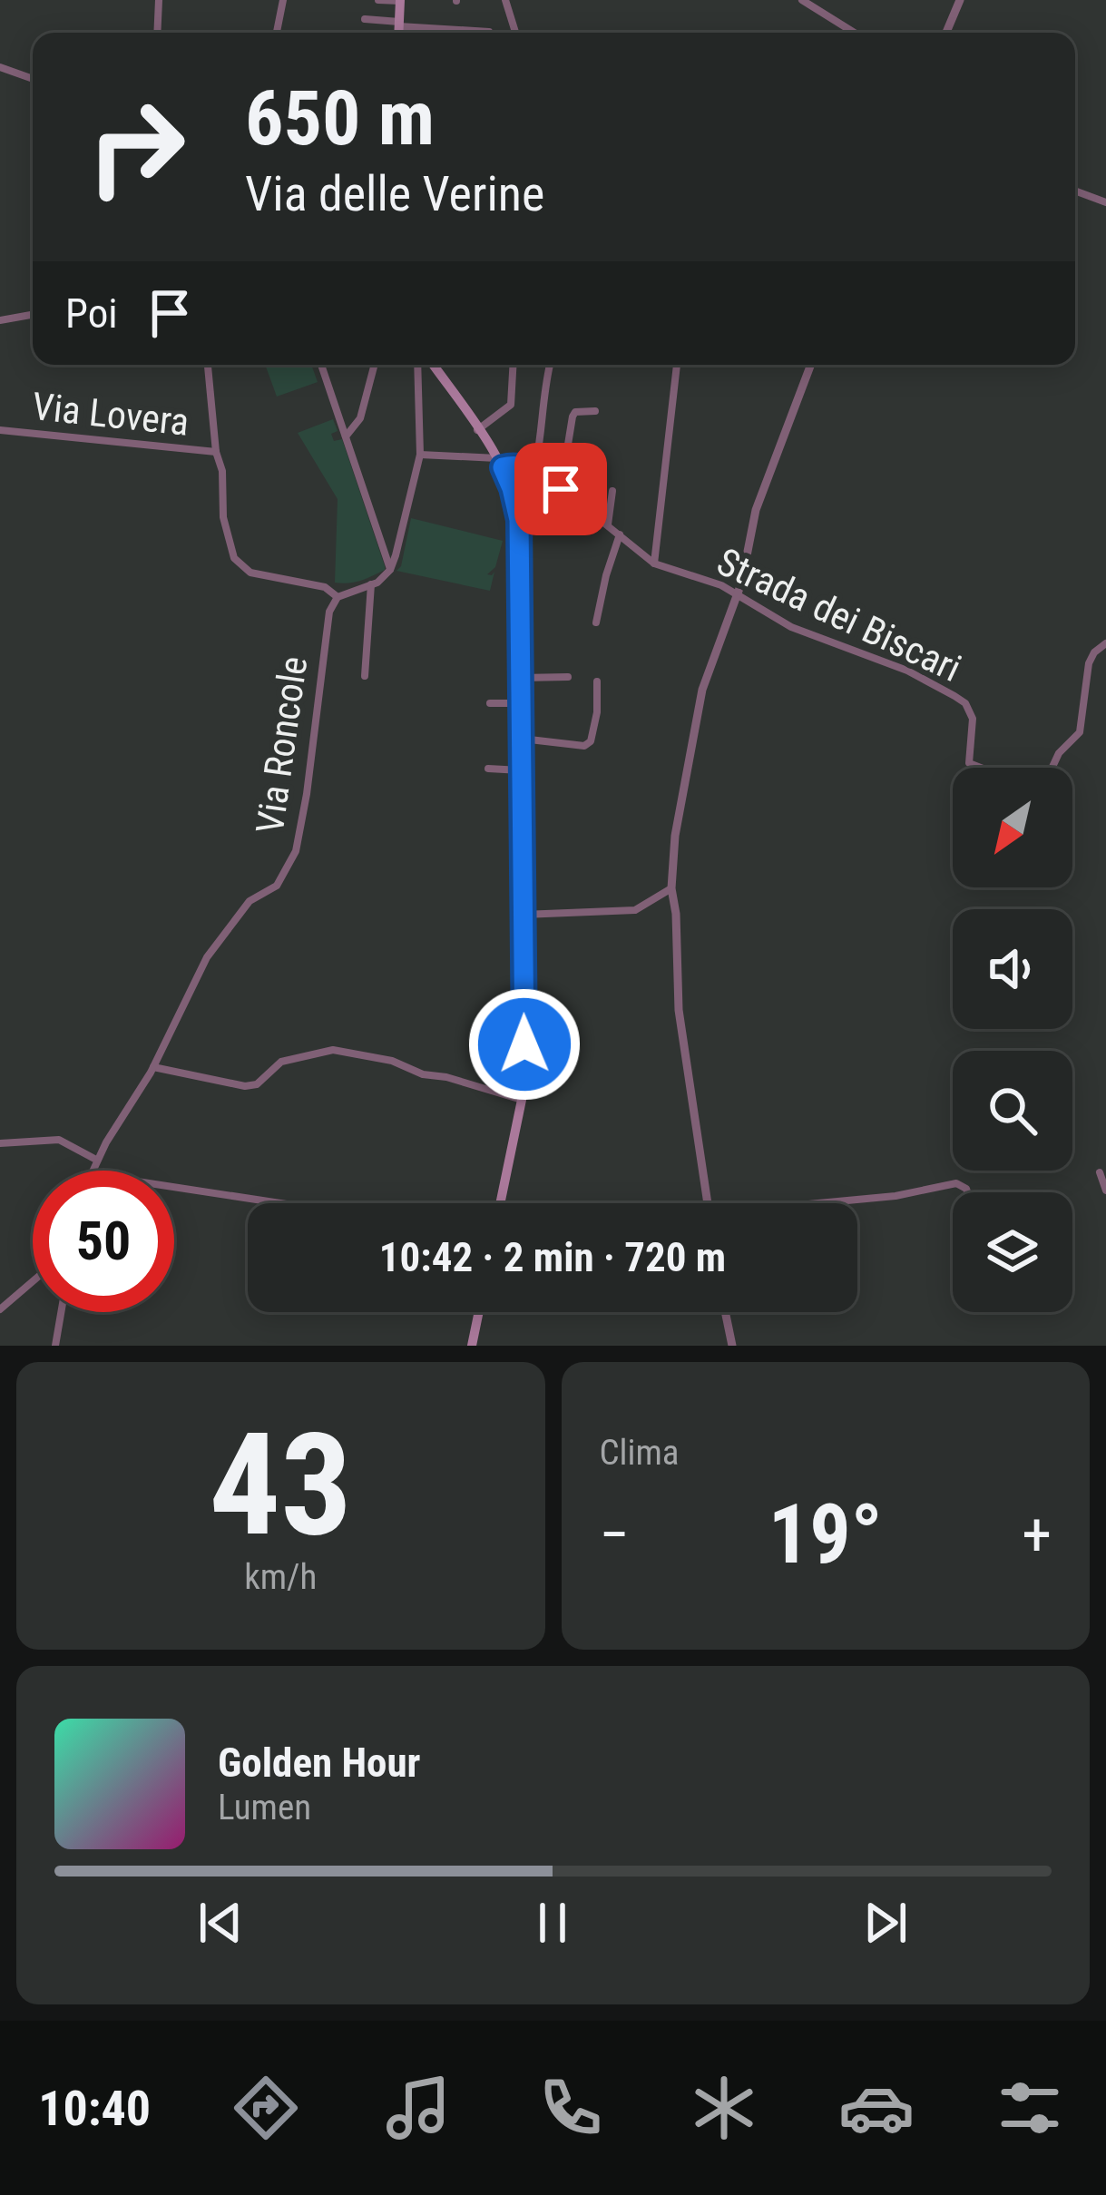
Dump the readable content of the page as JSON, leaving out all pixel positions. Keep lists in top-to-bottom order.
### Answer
{
  "streets": {
    "street": ["Via Lovera", "Strada dei Biscari", "Via Roncole"]
  },
  "north": "bottom left",
  "page": {
    "turn": ["650 m", "Via delle Verine"],
    "then": "Poi",
    "limit": "50",
    "trip": "10:42 · 2 min · 720 m",
    "tile": [
      ["43", "km/h"],
      "Clima"
    ],
    "heat": ["−", "19°", "+"],
    "song": ["Golden Hour", "Lumen"],
    "tabs": "10:40"
  }
}
